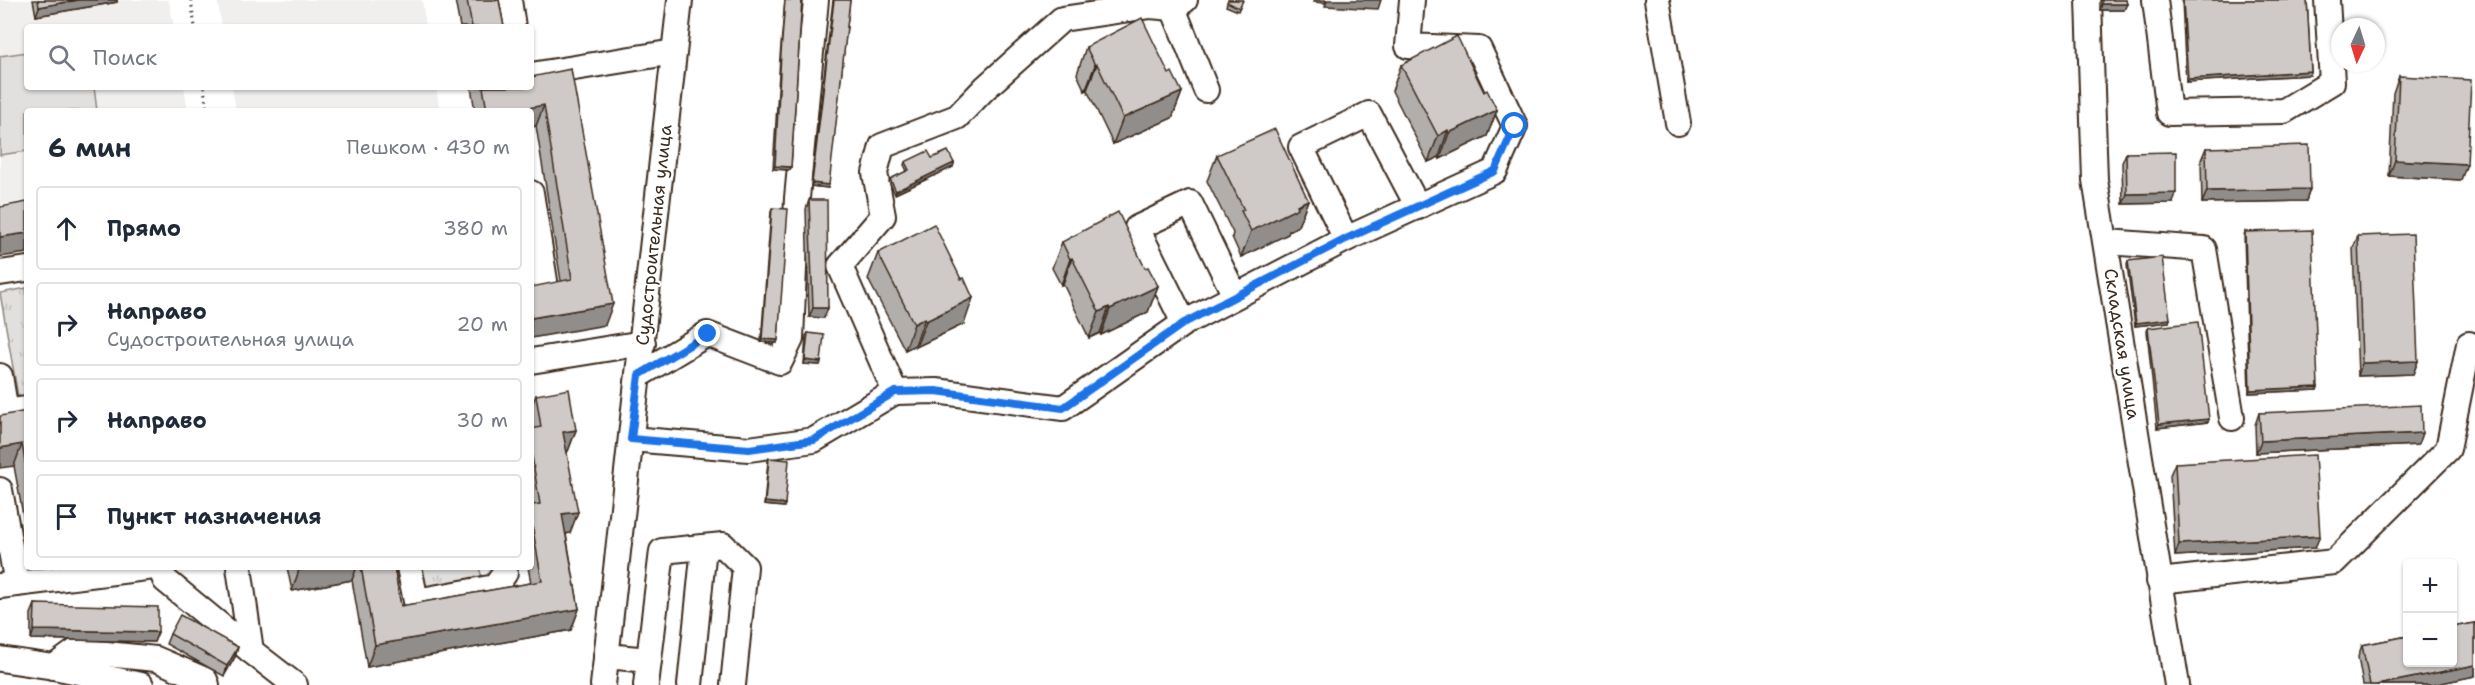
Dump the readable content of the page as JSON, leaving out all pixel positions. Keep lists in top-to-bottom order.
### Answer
{
  "streets": {
    "street": ["Судостроительная улица", "Складская улица"]
  },
  "north": "bottom",
  "page": {
    "search": "Поиск",
    "heading": ["6 мин", "Пешком · 430 m"],
    "list": [
      ["Прямо", "380 m"],
      ["Направо", "Судостроительная улица", "20 m"],
      ["Направо", "30 m"],
      "Пункт назначения"
    ],
    "map_buttons": ["+", "−"]
  }
}
